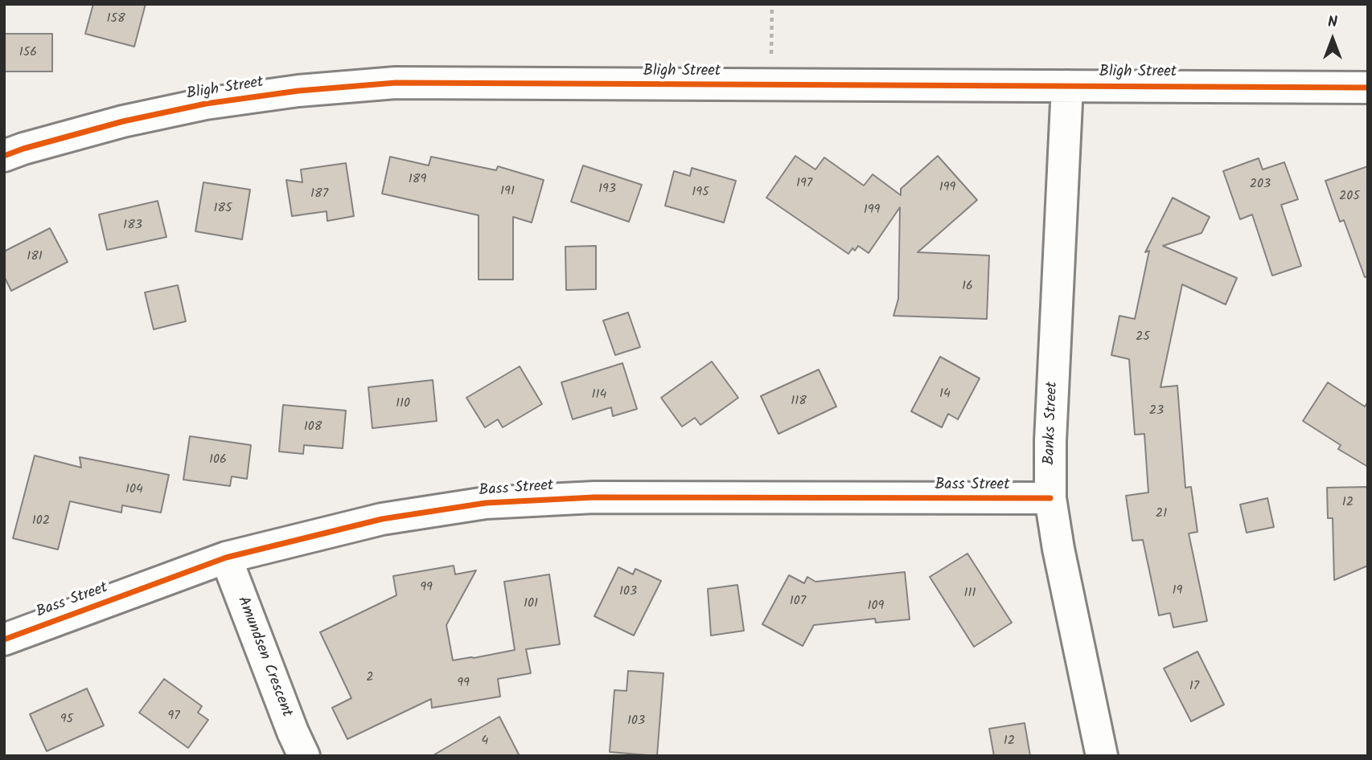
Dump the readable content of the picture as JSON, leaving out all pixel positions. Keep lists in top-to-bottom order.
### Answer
{
  "streets": {
    "street": [
      "Bligh Street",
      "Banks Street",
      "Bass Street",
      "Amundsen Crescent"
    ]
  },
  "crossings": [
    ["Bligh Street", "Banks Street"],
    ["Banks Street", "Bass Street"],
    ["Bass Street", "Amundsen Crescent"]
  ],
  "house_numbers": [
    "158",
    "156",
    "189",
    "197",
    "203",
    "199",
    "193",
    "191",
    "195",
    "187",
    "205",
    "185",
    "199",
    "183",
    "181",
    "16",
    "25",
    "14",
    "114",
    "118",
    "110",
    "23",
    "108",
    "106",
    "104",
    "12",
    "21",
    "102",
    "99",
    "19",
    "103",
    "111",
    "107",
    "101",
    "109",
    "2",
    "99",
    "17",
    "97",
    "95",
    "103",
    "4",
    "12"
  ],
  "north": "top"
}
